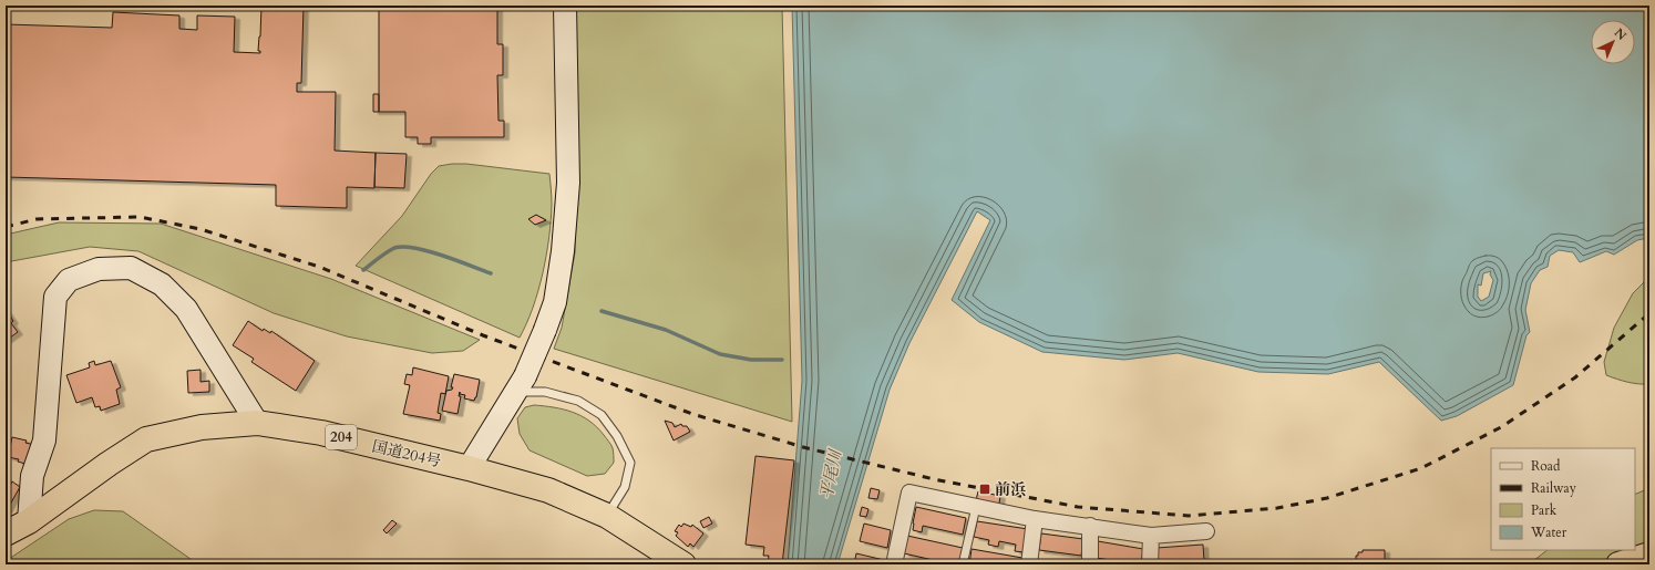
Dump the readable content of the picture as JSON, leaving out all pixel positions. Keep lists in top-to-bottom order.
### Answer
{
  "streets": {
    "highway": ["204", "国道204号"]
  },
  "water": ["平尾川"],
  "places": {
    "transit": ["前浜"]
  },
  "legend": [
    "Road",
    "Railway",
    "Park",
    "Water"
  ],
  "north": "top right"
}
